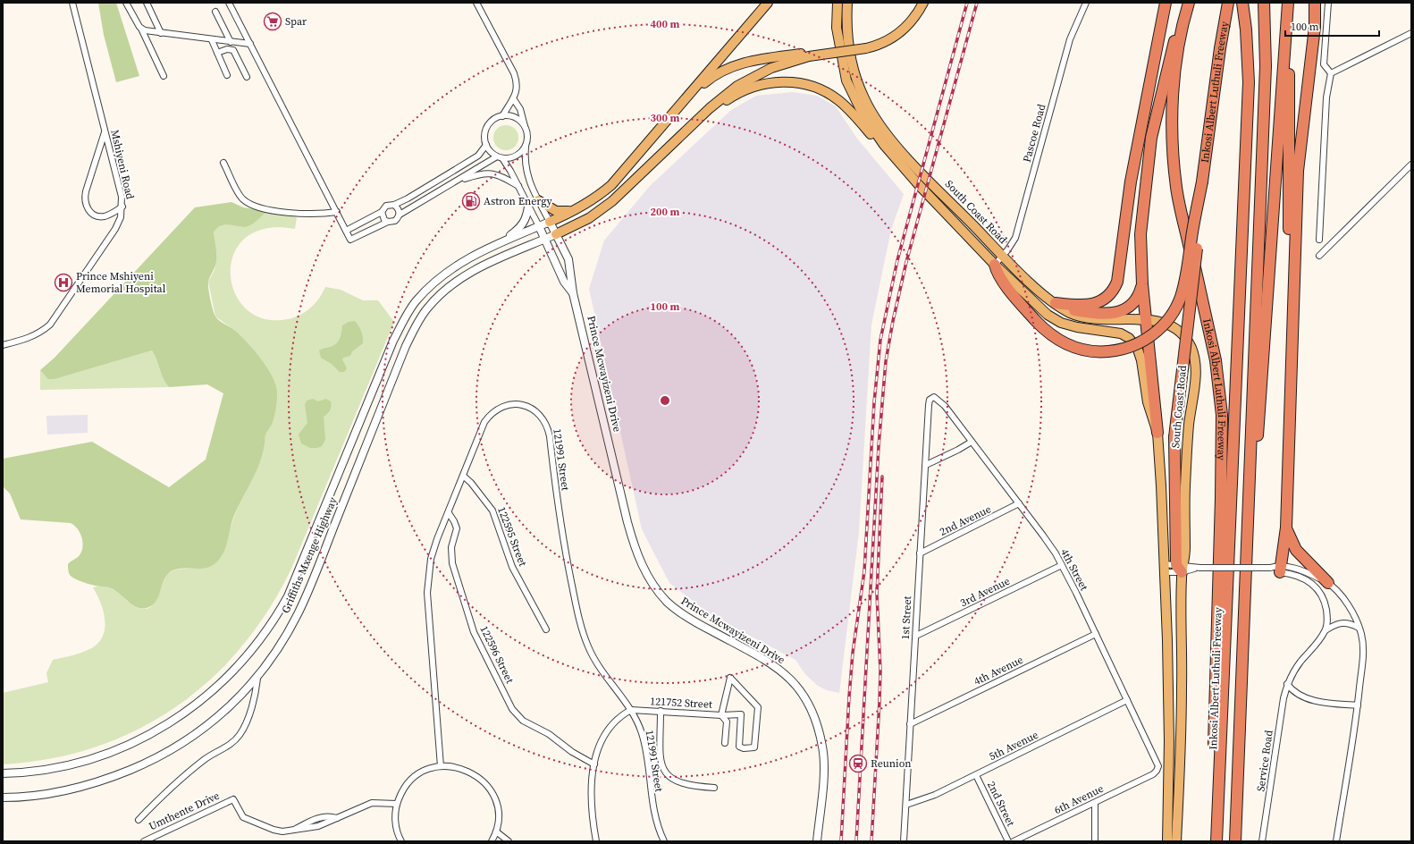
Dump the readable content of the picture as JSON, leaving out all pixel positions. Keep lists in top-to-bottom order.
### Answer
{
  "streets": {
    "highway": ["Inkosi Albert Luthuli Freeway"],
    "main road": ["South Coast Road"],
    "street": [
      "Pascoe Road",
      "Mshiyeni Road",
      "Prince Mcwayizeni Drive",
      "121991 Street",
      "2nd Avenue",
      "122595 Street",
      "Griffiths Mxenge Highway",
      "4th Street",
      "3rd Avenue",
      "1st Street",
      "122596 Street",
      "4th Avenue",
      "121752 Street",
      "5th Avenue",
      "Service Road",
      "6th Avenue",
      "2nd Street",
      "Umthente Drive"
    ]
  },
  "crossings": [
    ["Pascoe Road", "South Coast Road"],
    ["Prince Mcwayizeni Drive", "Griffiths Mxenge Highway"],
    ["121991 Street", "122595 Street"],
    ["121991 Street", "122596 Street"],
    ["121991 Street", "121752 Street"],
    ["2nd Avenue", "4th Street"],
    ["2nd Avenue", "1st Street"],
    ["4th Street", "3rd Avenue"],
    ["4th Street", "1st Street"],
    ["4th Street", "4th Avenue"],
    ["4th Street", "5th Avenue"],
    ["4th Street", "6th Avenue"],
    ["3rd Avenue", "1st Street"],
    ["1st Street", "4th Avenue"],
    ["1st Street", "5th Avenue"],
    ["5th Avenue", "2nd Street"]
  ],
  "places": {
    "supermarket": ["Spar"],
    "fuel station": ["Astron Energy"],
    "hospital": ["Prince Mshiyeni Memorial Hospital"],
    "station": ["Reunion"]
  },
  "scale_bar": "100 m",
  "rings": [
    "400 m",
    "300 m",
    "200 m",
    "100 m"
  ]
}
